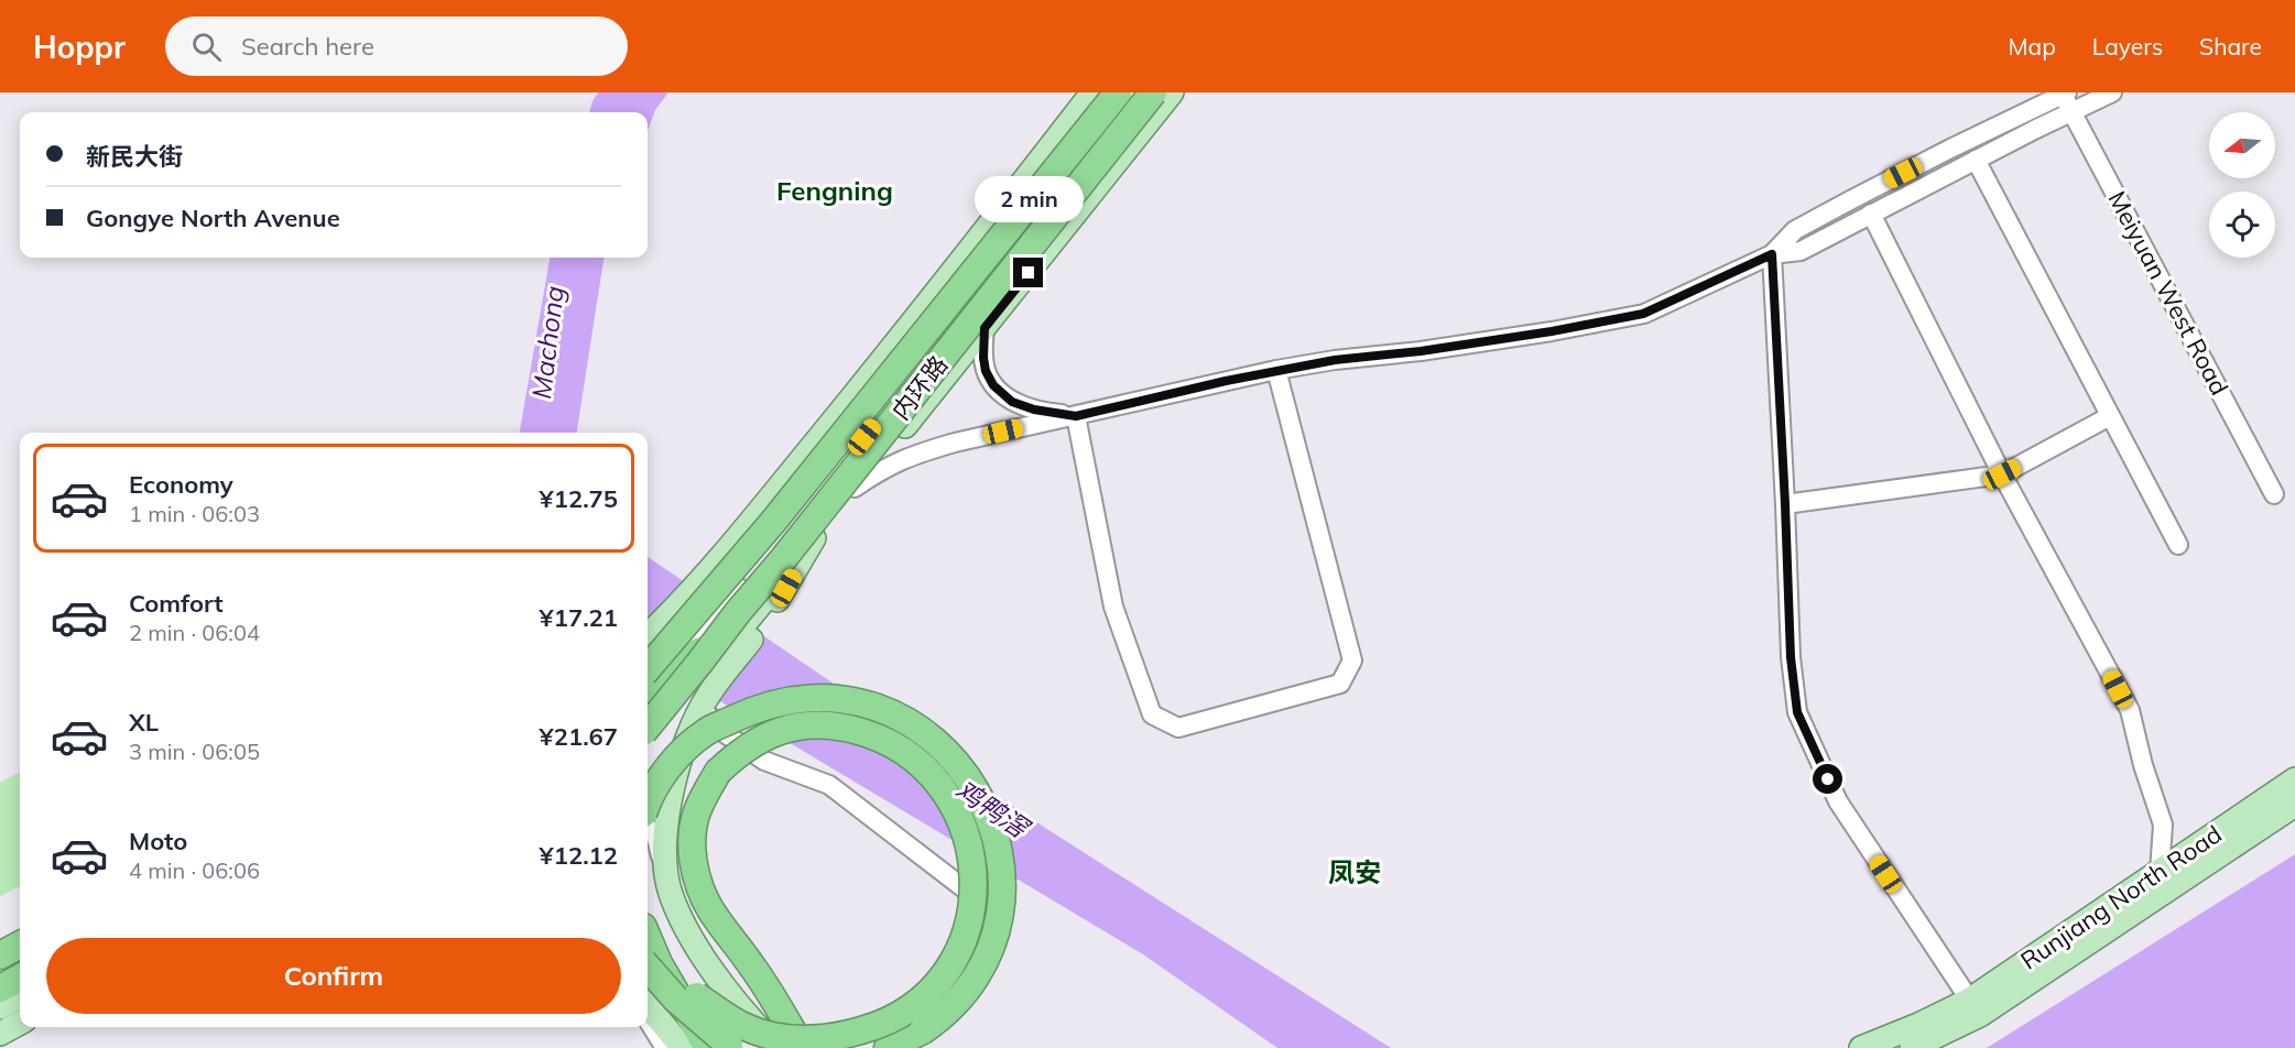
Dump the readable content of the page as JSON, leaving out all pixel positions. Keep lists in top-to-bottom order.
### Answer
{
  "streets": {
    "highway": ["内环路"],
    "main road": ["Runjiang North Road"],
    "street": ["Meiyuan West Road"]
  },
  "districts": ["Fengning", "凤安"],
  "water": ["Machong", "鸡鸭滘"],
  "north": "left",
  "page": {
    "header": "Hoppr",
    "search": "Search here",
    "nav": ["Map", "Layers", "Share"],
    "banner": ["新民大街", "Gongye North Avenue"],
    "bubble": "2 min",
    "list": [
      {
        "name": "Economy",
        "note": "1 min · 06:03",
        "value": "¥12.75"
      },
      {
        "name": "Comfort",
        "note": "2 min · 06:04",
        "value": "¥17.21"
      },
      {
        "name": "XL",
        "note": "3 min · 06:05",
        "value": "¥21.67"
      },
      {
        "name": "Moto",
        "note": "4 min · 06:06",
        "value": "¥12.12"
      }
    ],
    "buttons": "Confirm"
  }
}
